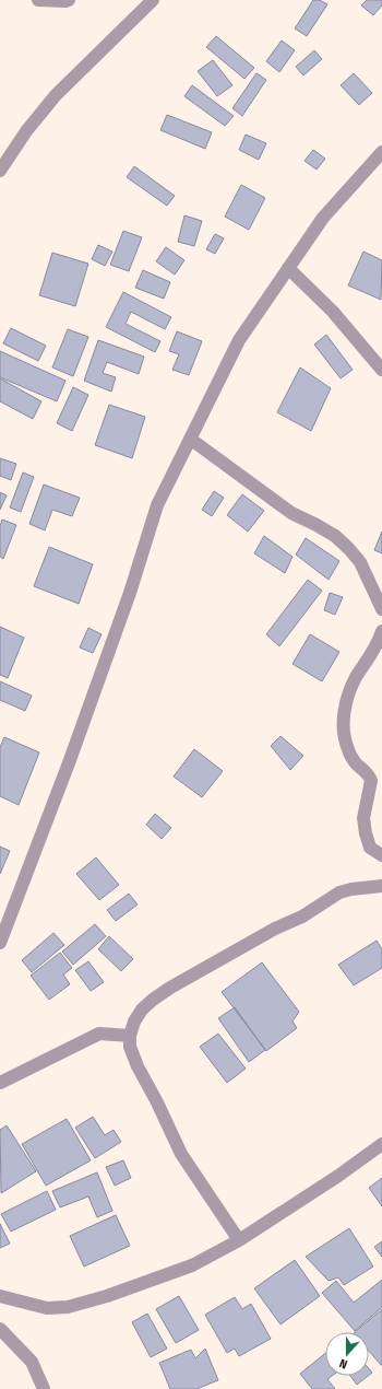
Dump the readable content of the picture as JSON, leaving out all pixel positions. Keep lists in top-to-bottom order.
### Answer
{
  "north": "bottom"
}
